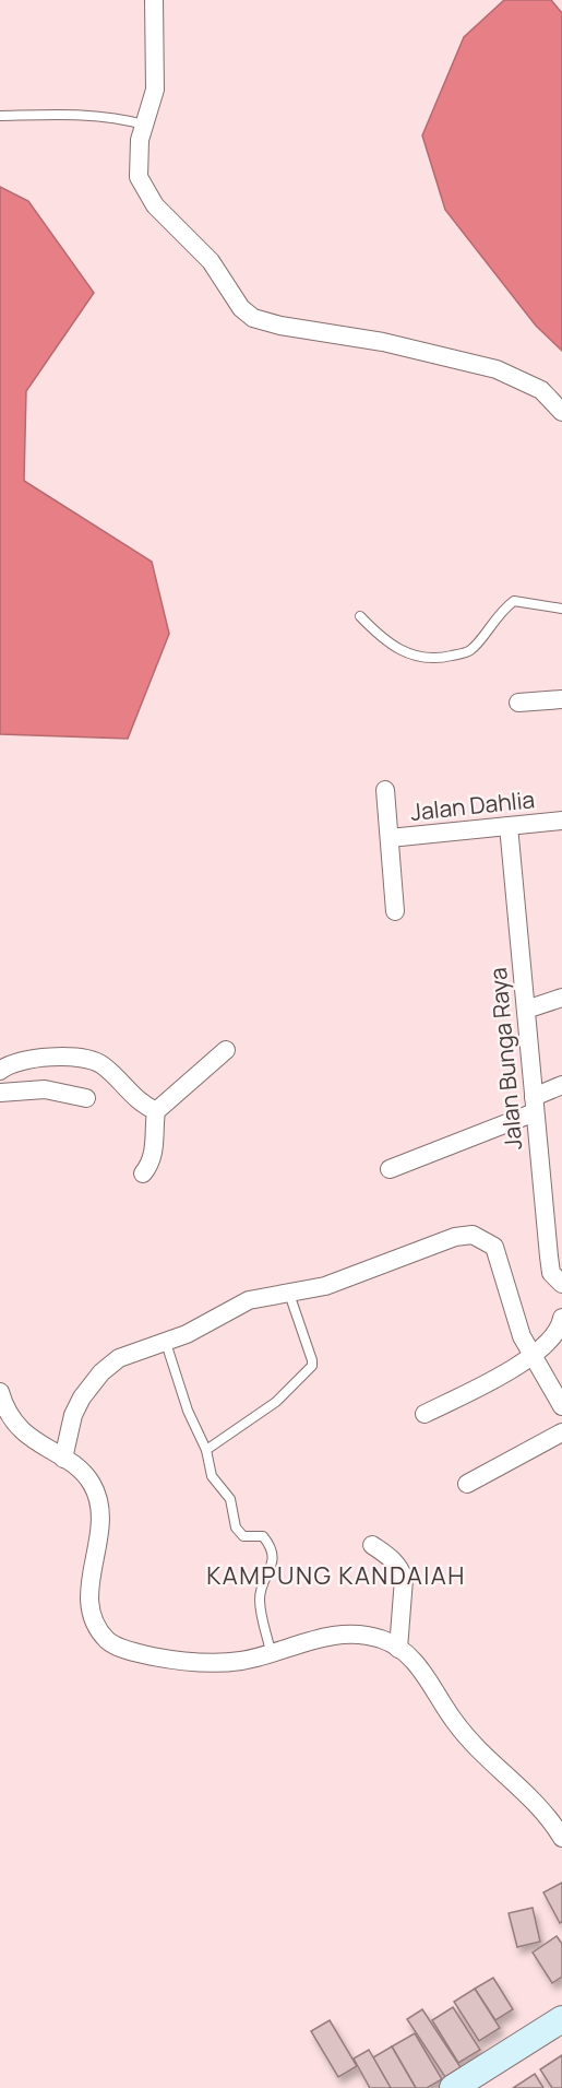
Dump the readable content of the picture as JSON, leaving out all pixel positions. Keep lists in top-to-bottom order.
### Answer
{
  "streets": {
    "street": ["Jalan Dahlia", "Jalan Bunga Raya"]
  },
  "crossings": [
    ["Jalan Dahlia", "Jalan Bunga Raya"]
  ],
  "districts": ["KAMPUNG KANDAIAH"]
}
